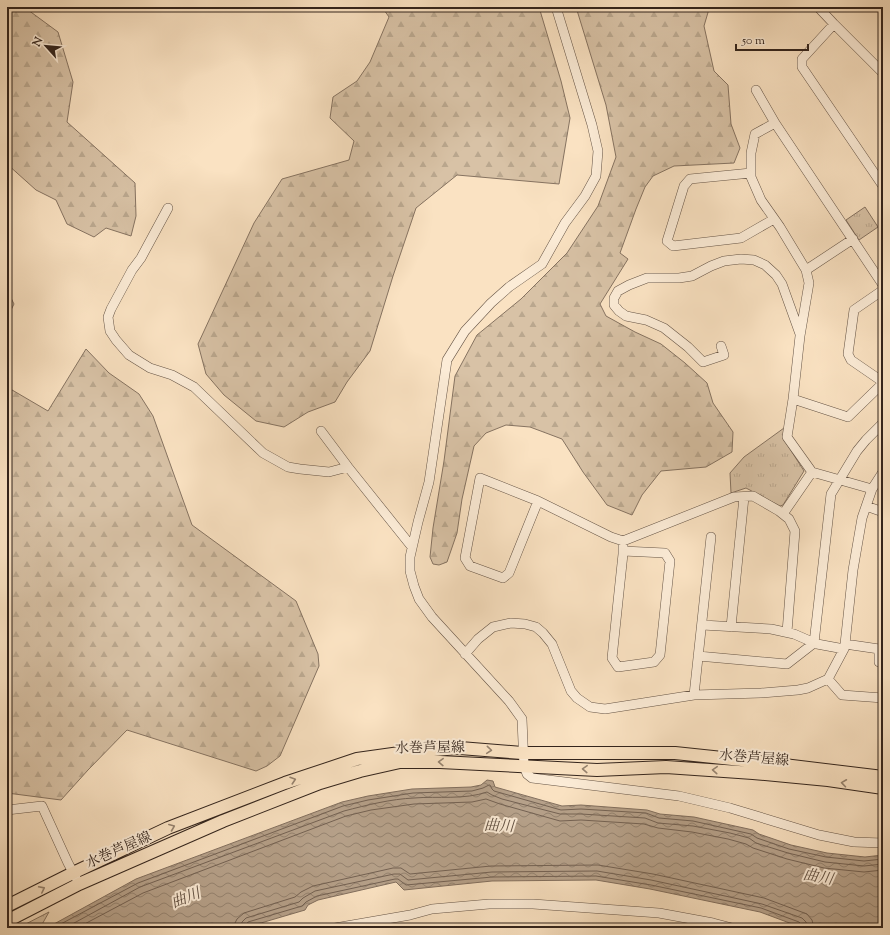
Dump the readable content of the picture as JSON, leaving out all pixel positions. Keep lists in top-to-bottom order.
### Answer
{
  "streets": {
    "main road": ["水巻芦屋線"]
  },
  "water": ["曲川"],
  "scale_bar": "50 m",
  "north": "top left"
}
